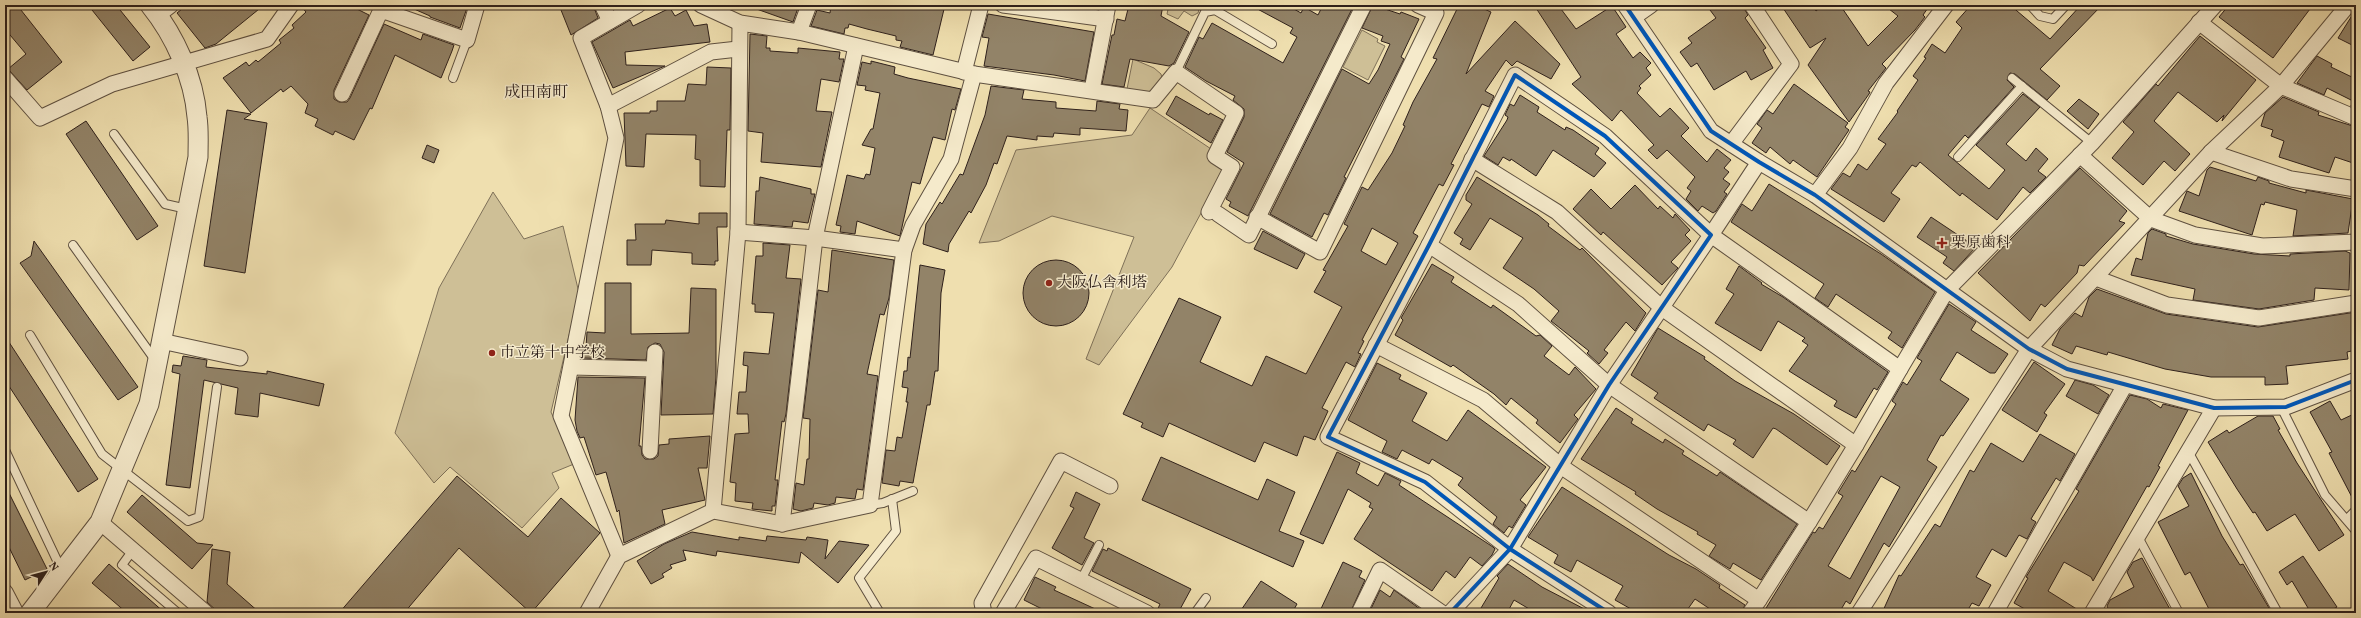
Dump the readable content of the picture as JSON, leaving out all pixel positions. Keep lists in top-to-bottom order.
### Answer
{
  "districts": ["成田南町"],
  "places": {
    "health": ["栗原歯科"],
    "other": ["大阪仏舎利塔", "市立第十中学校"]
  },
  "north": "top right"
}
